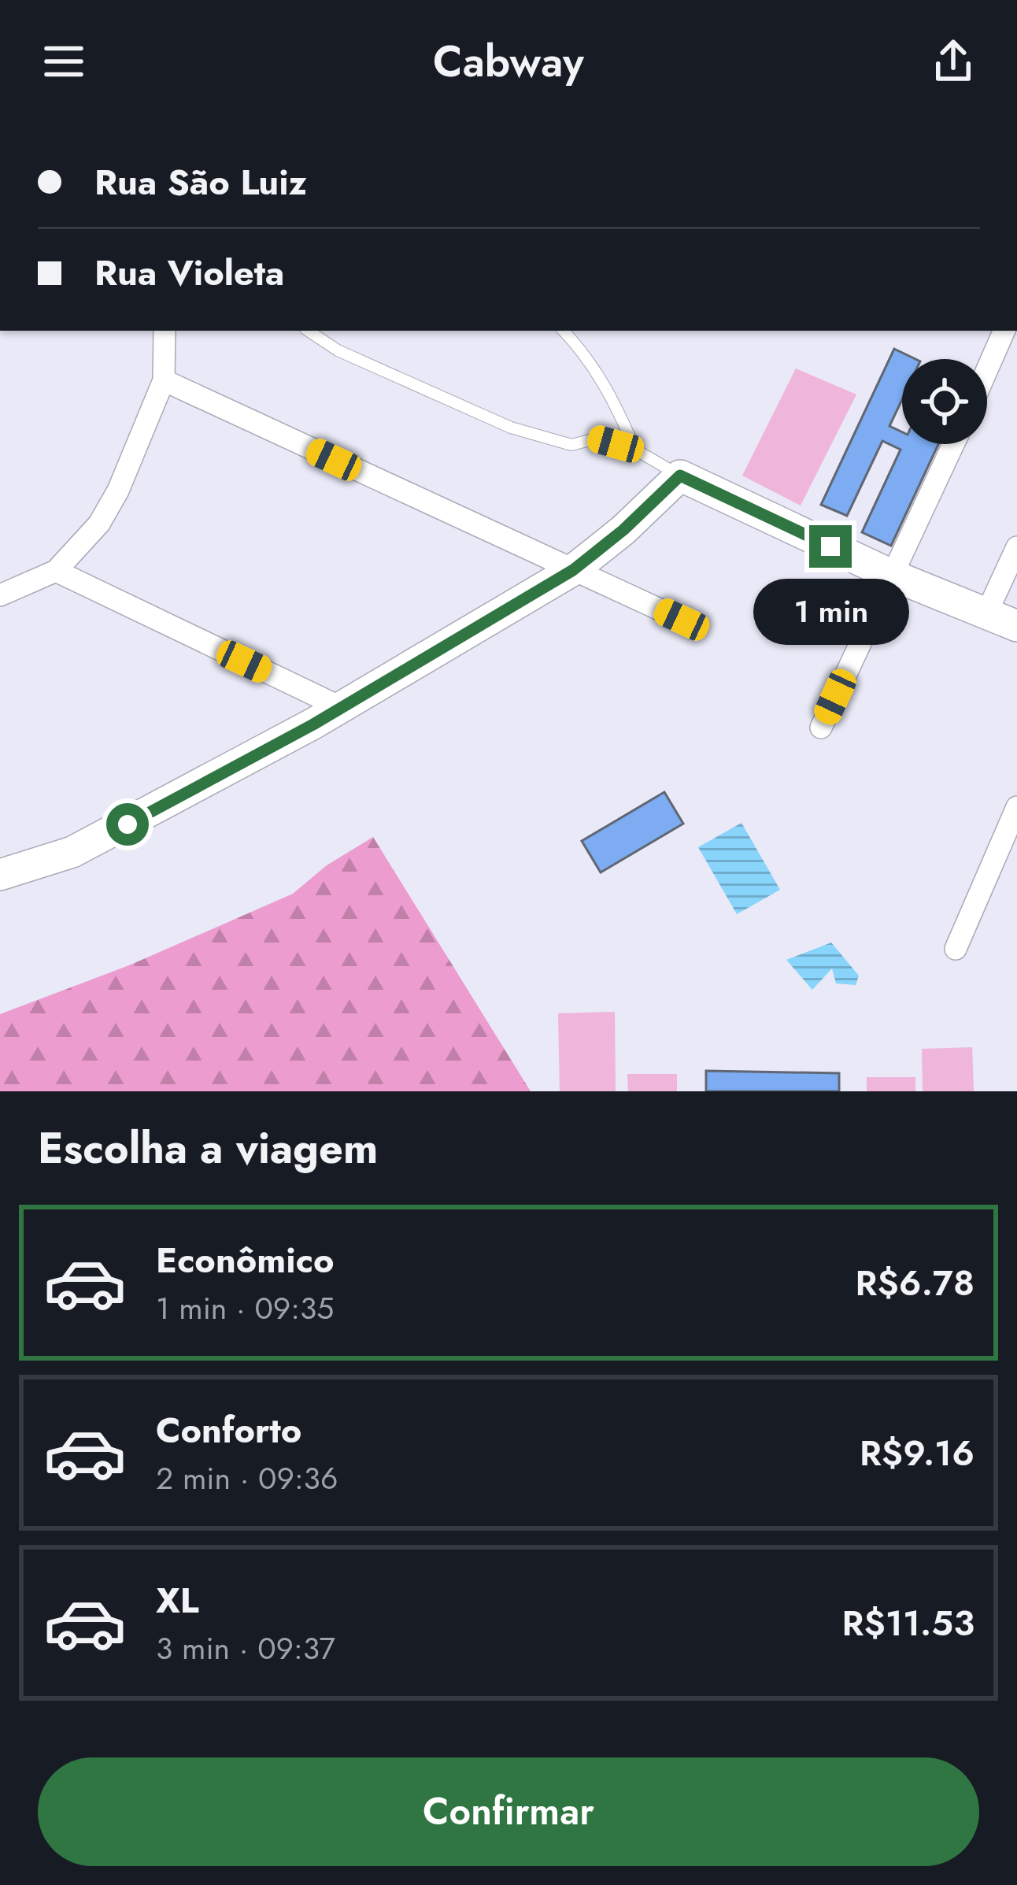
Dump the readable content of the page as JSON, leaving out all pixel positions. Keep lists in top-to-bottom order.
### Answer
{
  "page": {
    "header": "Cabway",
    "banner": ["Rua São Luiz", "Rua Violeta"],
    "bubble": "1 min",
    "heading": "Escolha a viagem",
    "list": [
      {
        "name": "Econômico",
        "note": "1 min · 09:35",
        "value": "R$6.78"
      },
      {
        "name": "Conforto",
        "note": "2 min · 09:36",
        "value": "R$9.16"
      },
      {
        "name": "XL",
        "note": "3 min · 09:37",
        "value": "R$11.53"
      }
    ],
    "buttons": "Confirmar"
  }
}
